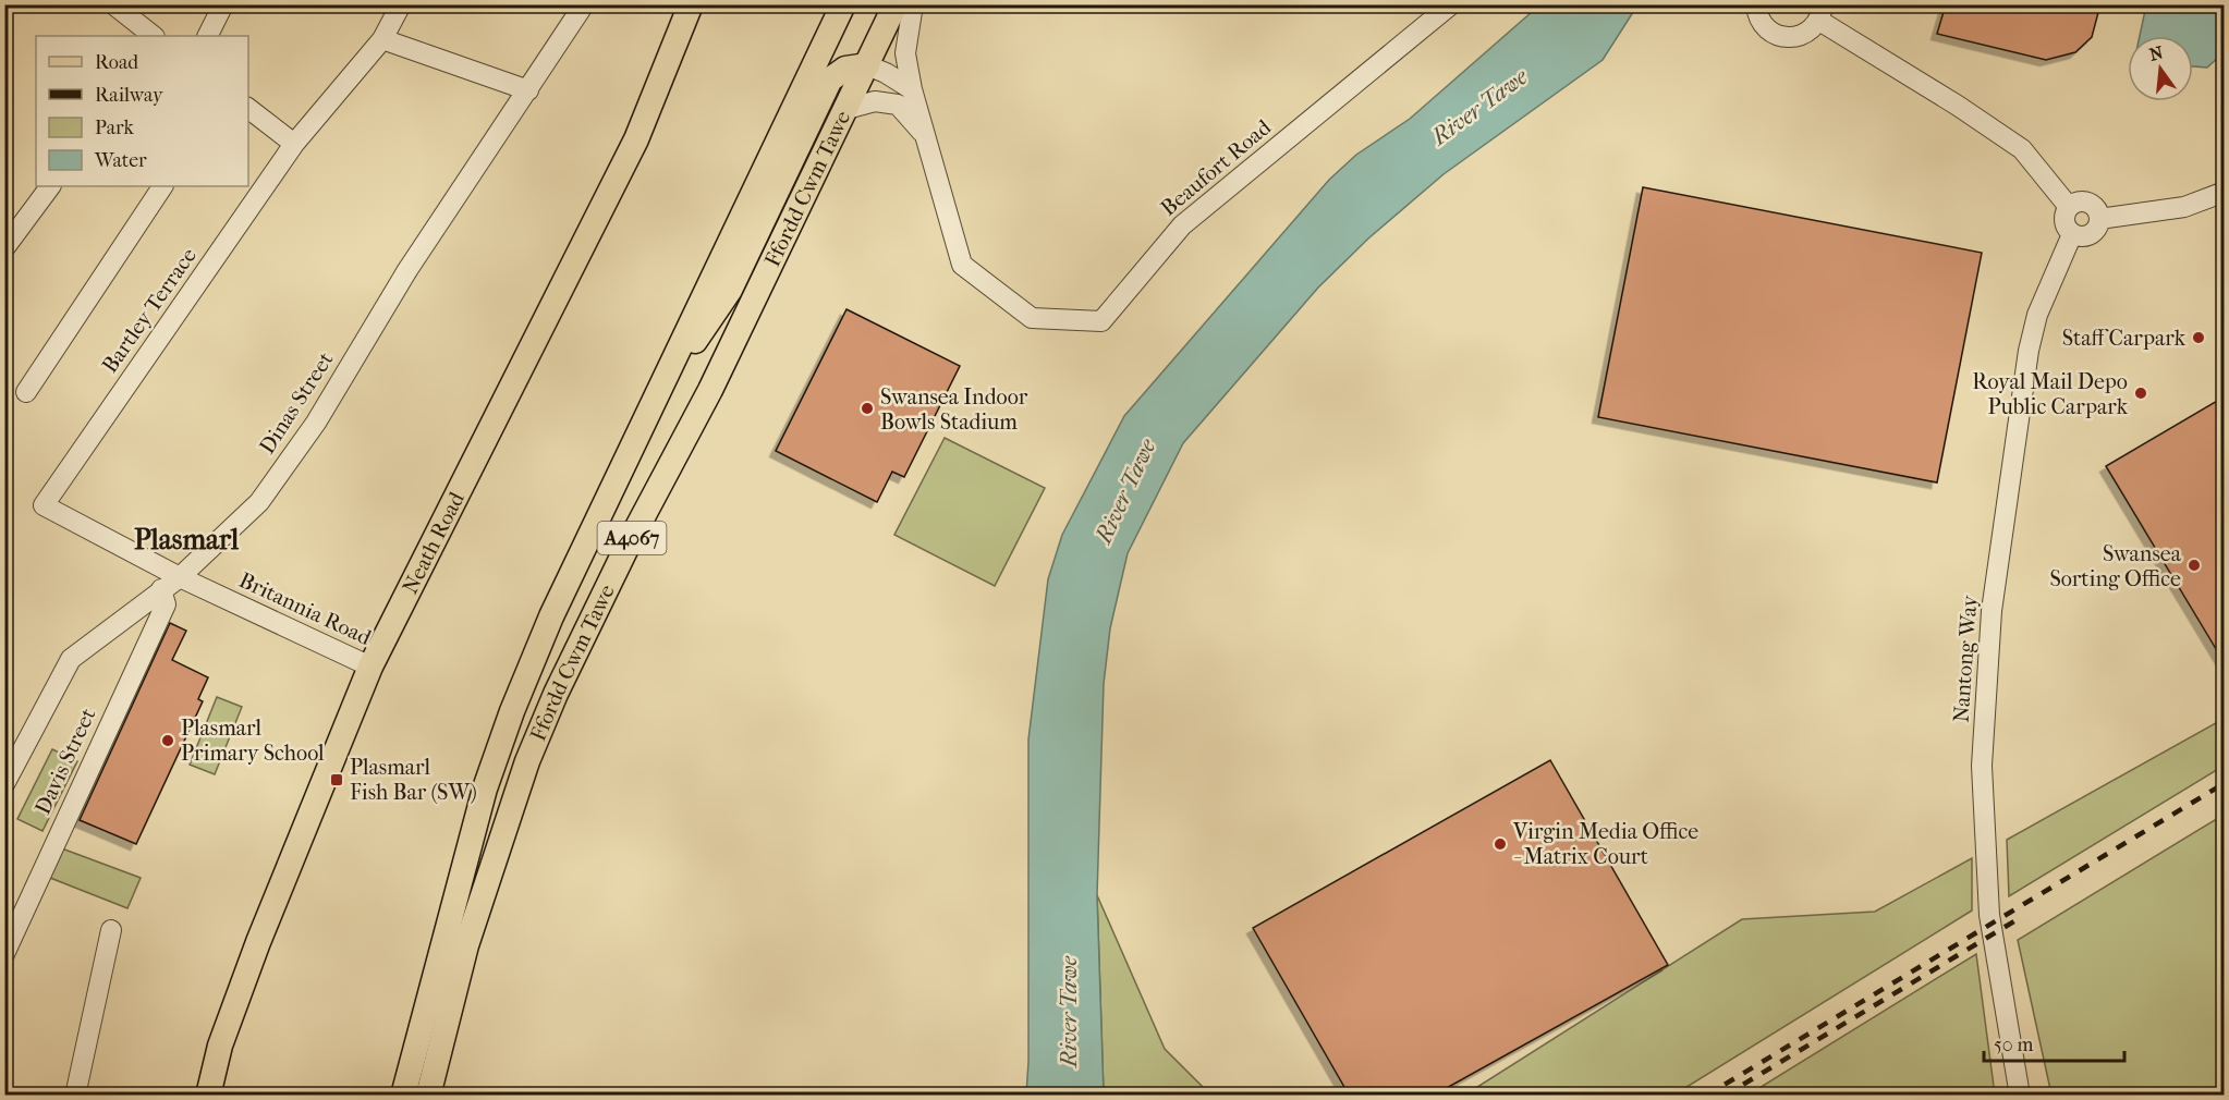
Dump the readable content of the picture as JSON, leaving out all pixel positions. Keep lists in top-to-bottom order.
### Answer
{
  "streets": {
    "main road": ["Ffordd Cwm Tawe", "A4067", "Neath Road"],
    "street": [
      "Beaufort Road",
      "Bartley Terrace",
      "Dinas Street",
      "Britannia Road",
      "Nantong Way",
      "Davis Street"
    ]
  },
  "crossings": [
    ["Beaufort Road", "Ffordd Cwm Tawe"],
    ["Bartley Terrace", "Britannia Road"],
    ["Dinas Street", "Britannia Road"],
    ["Dinas Street", "Davis Street"],
    ["Neath Road", "Britannia Road"]
  ],
  "districts": ["Plasmarl"],
  "water": ["River Tawe"],
  "places": {
    "other": [
      "Staff Carpark",
      "Royal Mail Depo Public Carpark",
      "Swansea Indoor Bowls Stadium",
      "Swansea Sorting Office",
      "Plasmarl Primary School",
      "Virgin Media Office - Matrix Court"
    ],
    "transit": ["Plasmarl Fish Bar (SW)"]
  },
  "legend": [
    "Road",
    "Railway",
    "Park",
    "Water"
  ],
  "scale_bar": "50 m",
  "north": "top"
}
